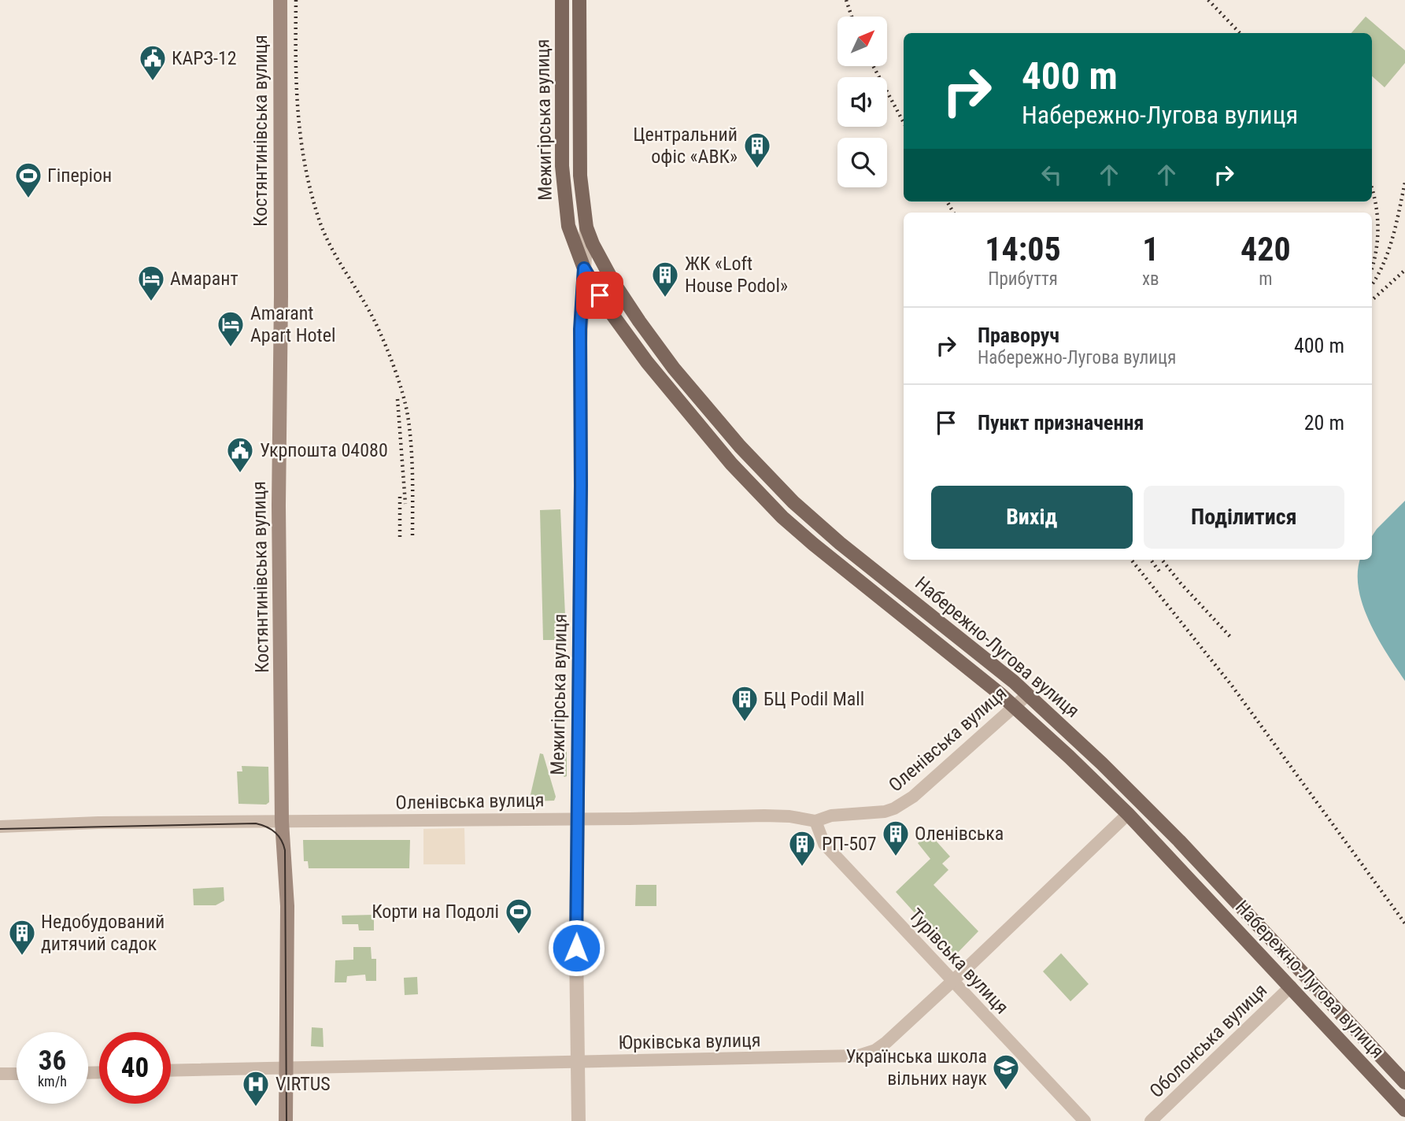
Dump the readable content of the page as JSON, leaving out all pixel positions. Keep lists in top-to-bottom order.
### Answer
{
  "streets": {
    "main road": ["Межигірська вулиця", "Костянтинівська вулиця", "Набережно-Лугова вулиця"],
    "street": [
      "Оленівська вулиця",
      "Турівська вулиця",
      "Оболонська вулиця",
      "Юрківська вулиця"
    ]
  },
  "crossings": [
    ["Межигірська вулиця", "Набережно-Лугова вулиця"],
    ["Межигірська вулиця", "Оленівська вулиця"],
    ["Межигірська вулиця", "Юрківська вулиця"],
    ["Костянтинівська вулиця", "Оленівська вулиця"],
    ["Костянтинівська вулиця", "Юрківська вулиця"],
    ["Набережно-Лугова вулиця", "Оленівська вулиця"],
    ["Набережно-Лугова вулиця", "Оболонська вулиця"],
    ["Набережно-Лугова вулиця", "Юрківська вулиця"],
    ["Оленівська вулиця", "Турівська вулиця"],
    ["Турівська вулиця", "Юрківська вулиця"]
  ],
  "places": {
    "public building": ["КАРЗ-12", "Укрпошта 04080"],
    "building": [
      "Центральний офіс «АВК»",
      "ЖК «Loft House Podol»",
      "БЦ Podil Mall",
      "Оленівська",
      "РП-507",
      "Недобудований дитячий садок"
    ],
    "sports": ["Гіперіон", "Корти на Подолі"],
    "hotel": ["Амарант", "Amarant Apart Hotel"],
    "school or university": ["Українська школа вільних наук"],
    "hospital": ["VIRTUS"]
  },
  "north": "top right",
  "page": {
    "turn": ["400 m", "Набережно-Лугова вулиця"],
    "eta": [
      "14:05",
      "Прибуття",
      "1",
      "хв",
      "420",
      "m"
    ],
    "list": [
      {
        "name": "Праворуч",
        "note": "Набережно-Лугова вулиця",
        "value": "400 m"
      },
      {
        "name": "Пункт призначення",
        "value": "20 m"
      }
    ],
    "buttons": ["Вихід", "Поділитися"],
    "speed": "36 km/h",
    "limit": "40"
  }
}
